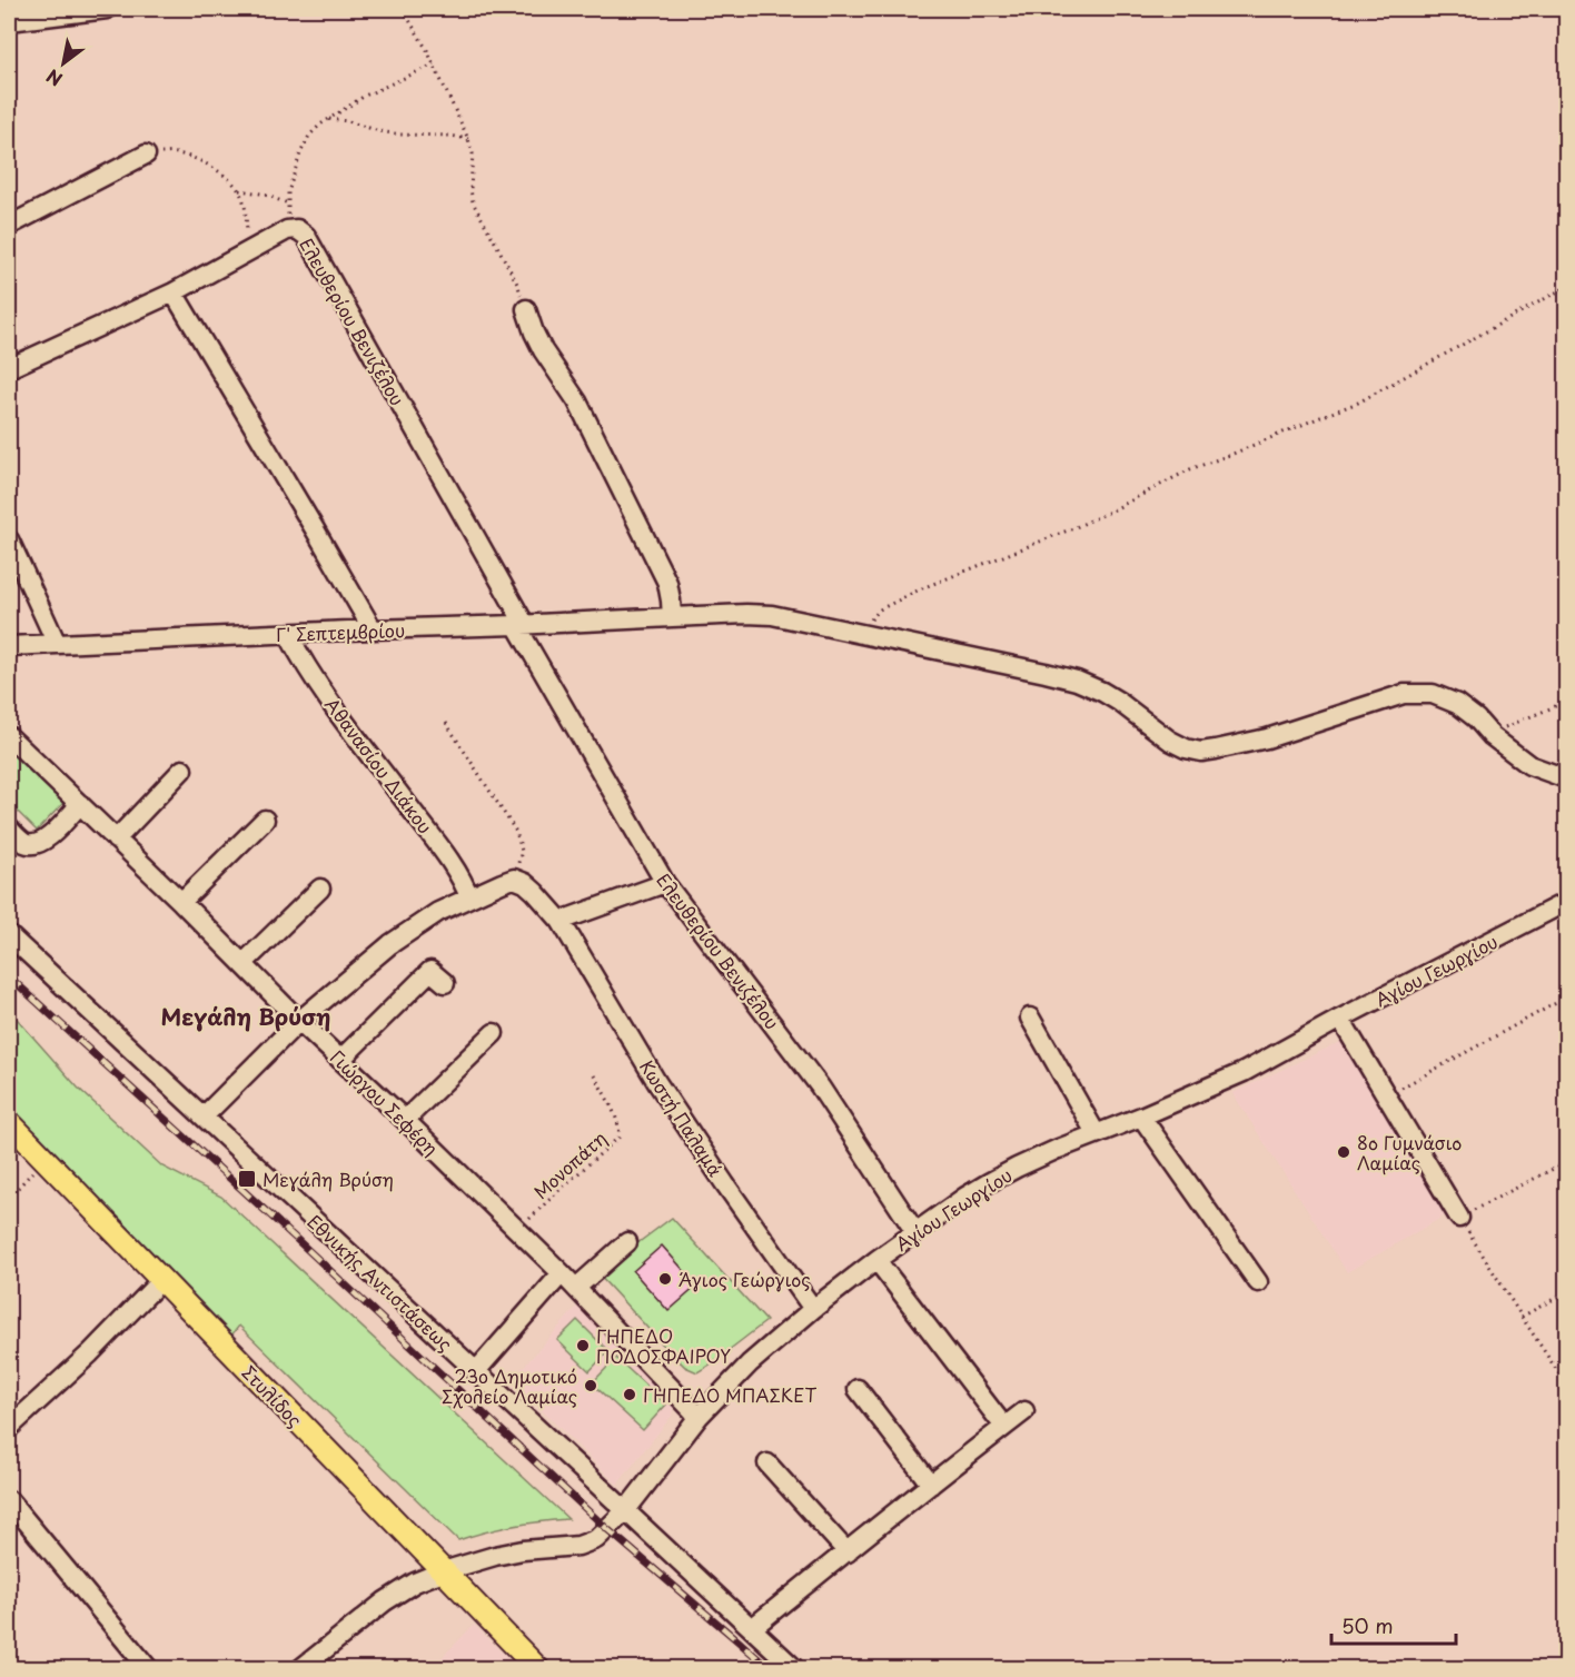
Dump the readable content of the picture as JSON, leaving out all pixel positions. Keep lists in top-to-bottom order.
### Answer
{
  "streets": {
    "main road": ["Στυλίδος"],
    "street": [
      "Ελευθερίου Βενιζέλου",
      "Γ' Σεπτεμβρίου",
      "Αθανασίου Διάκου",
      "Αγίου Γεωργίου",
      "Γιώργου Σεφέρη",
      "Κωστή Παλαμά",
      "Εθνικής Αντιστάσεως"
    ],
    "path": ["Μονοπάτη"]
  },
  "crossings": [
    ["Ελευθερίου Βενιζέλου", "Γ' Σεπτεμβρίου"],
    ["Ελευθερίου Βενιζέλου", "Αγίου Γεωργίου"],
    ["Γ' Σεπτεμβρίου", "Αθανασίου Διάκου"],
    ["Αγίου Γεωργίου", "Γιώργου Σεφέρη"],
    ["Αγίου Γεωργίου", "Κωστή Παλαμά"],
    ["Αγίου Γεωργίου", "Εθνικής Αντιστάσεως"],
    ["Αγίου Γεωργίου", "Στυλίδος"],
    ["Γιώργου Σεφέρη", "Μονοπάτη"]
  ],
  "districts": ["Μεγάλη Βρύση"],
  "places": {
    "other": [
      "8ο Γυμνάσιο Λαμίας",
      "Άγιος Γεώργιος",
      "ΓΗΠΕΔΟ ΠΟΔΟΣΦΑΙΡΟΥ",
      "23ο Δημοτικό Σχολείο Λαμίας",
      "ΓΗΠΕΔΟ ΜΠΑΣΚΕΤ"
    ],
    "transit": ["Μεγάλη Βρύση"]
  },
  "scale_bar": "50 m",
  "north": "bottom left"
}
